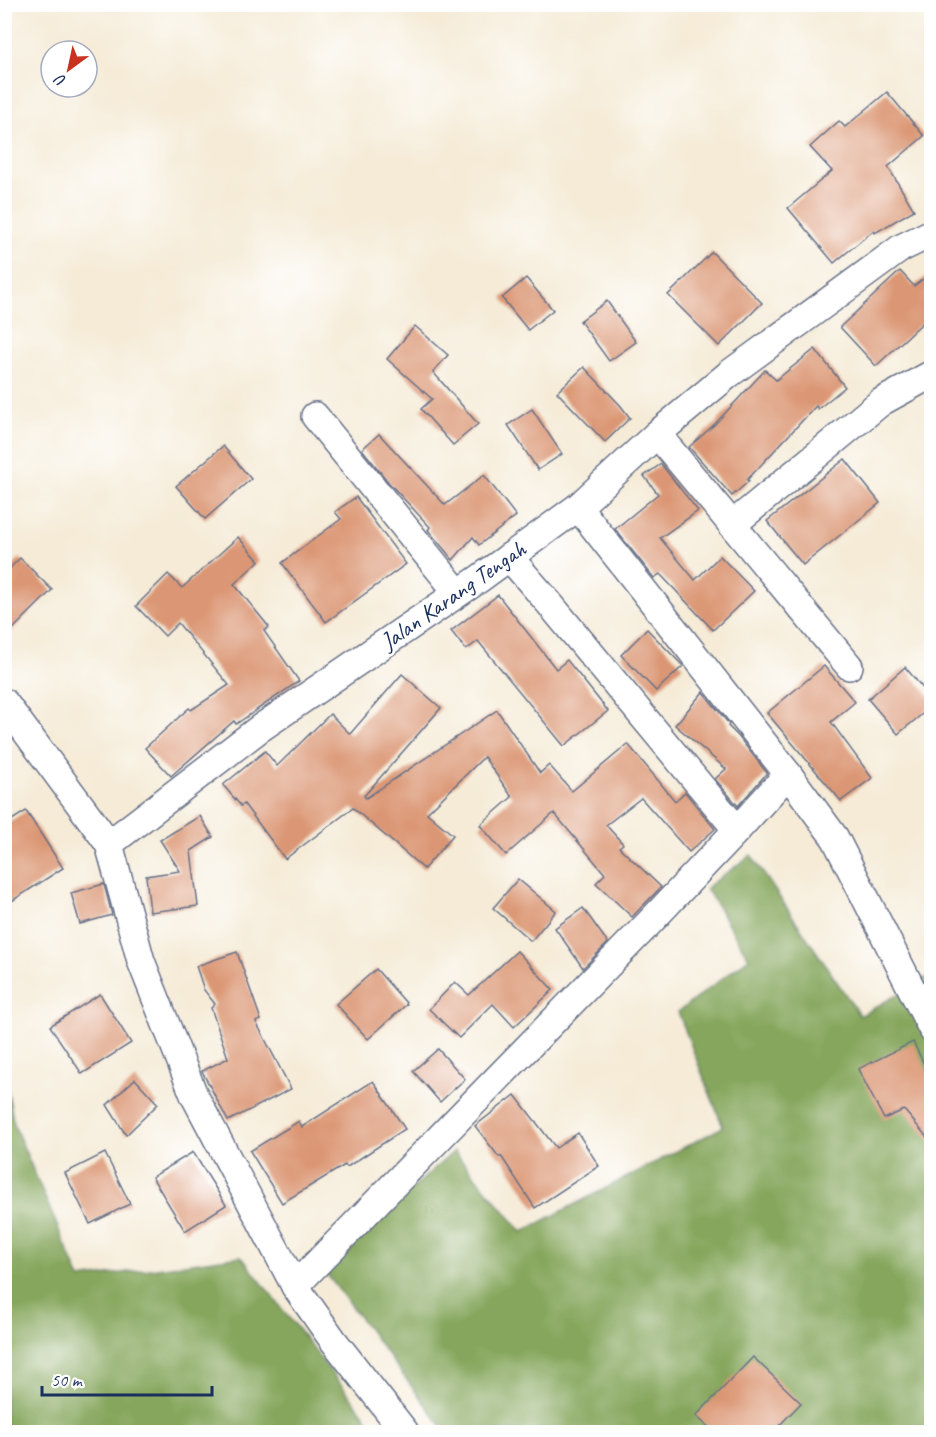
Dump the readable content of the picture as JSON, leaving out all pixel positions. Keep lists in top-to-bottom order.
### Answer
{
  "streets": {
    "street": ["Jalan Karang Tengah"]
  },
  "scale_bar": "50 m",
  "north": "bottom left"
}
